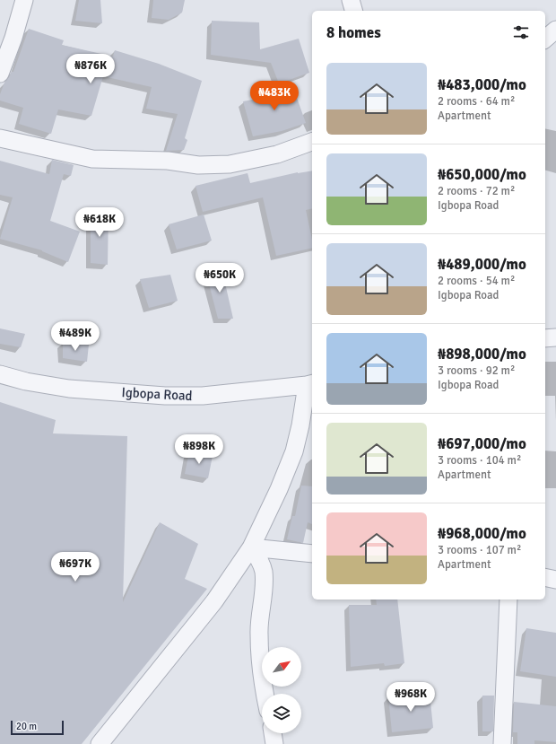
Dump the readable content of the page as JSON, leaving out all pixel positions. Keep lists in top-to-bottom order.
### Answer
{
  "streets": {
    "street": ["Igbopa Road"]
  },
  "scale_bar": "20 m",
  "north": "top right",
  "page": {
    "heading": "8 homes",
    "price": [
      "₦876K",
      "₦483K",
      "₦618K",
      "₦650K",
      "₦489K",
      "₦898K",
      "₦697K",
      "₦968K"
    ],
    "list": [
      {
        "name": "₦483,000/mo",
        "note": "2 rooms · 64 m² · Apartment"
      },
      {
        "name": "₦650,000/mo",
        "note": "2 rooms · 72 m² · Igbopa Road"
      },
      {
        "name": "₦489,000/mo",
        "note": "2 rooms · 54 m² · Igbopa Road"
      },
      {
        "name": "₦898,000/mo",
        "note": "3 rooms · 92 m² · Igbopa Road"
      },
      {
        "name": "₦697,000/mo",
        "note": "3 rooms · 104 m² · Apartment"
      },
      {
        "name": "₦968,000/mo",
        "note": "3 rooms · 107 m² · Apartment"
      }
    ],
    "scale": "20 m"
  }
}
